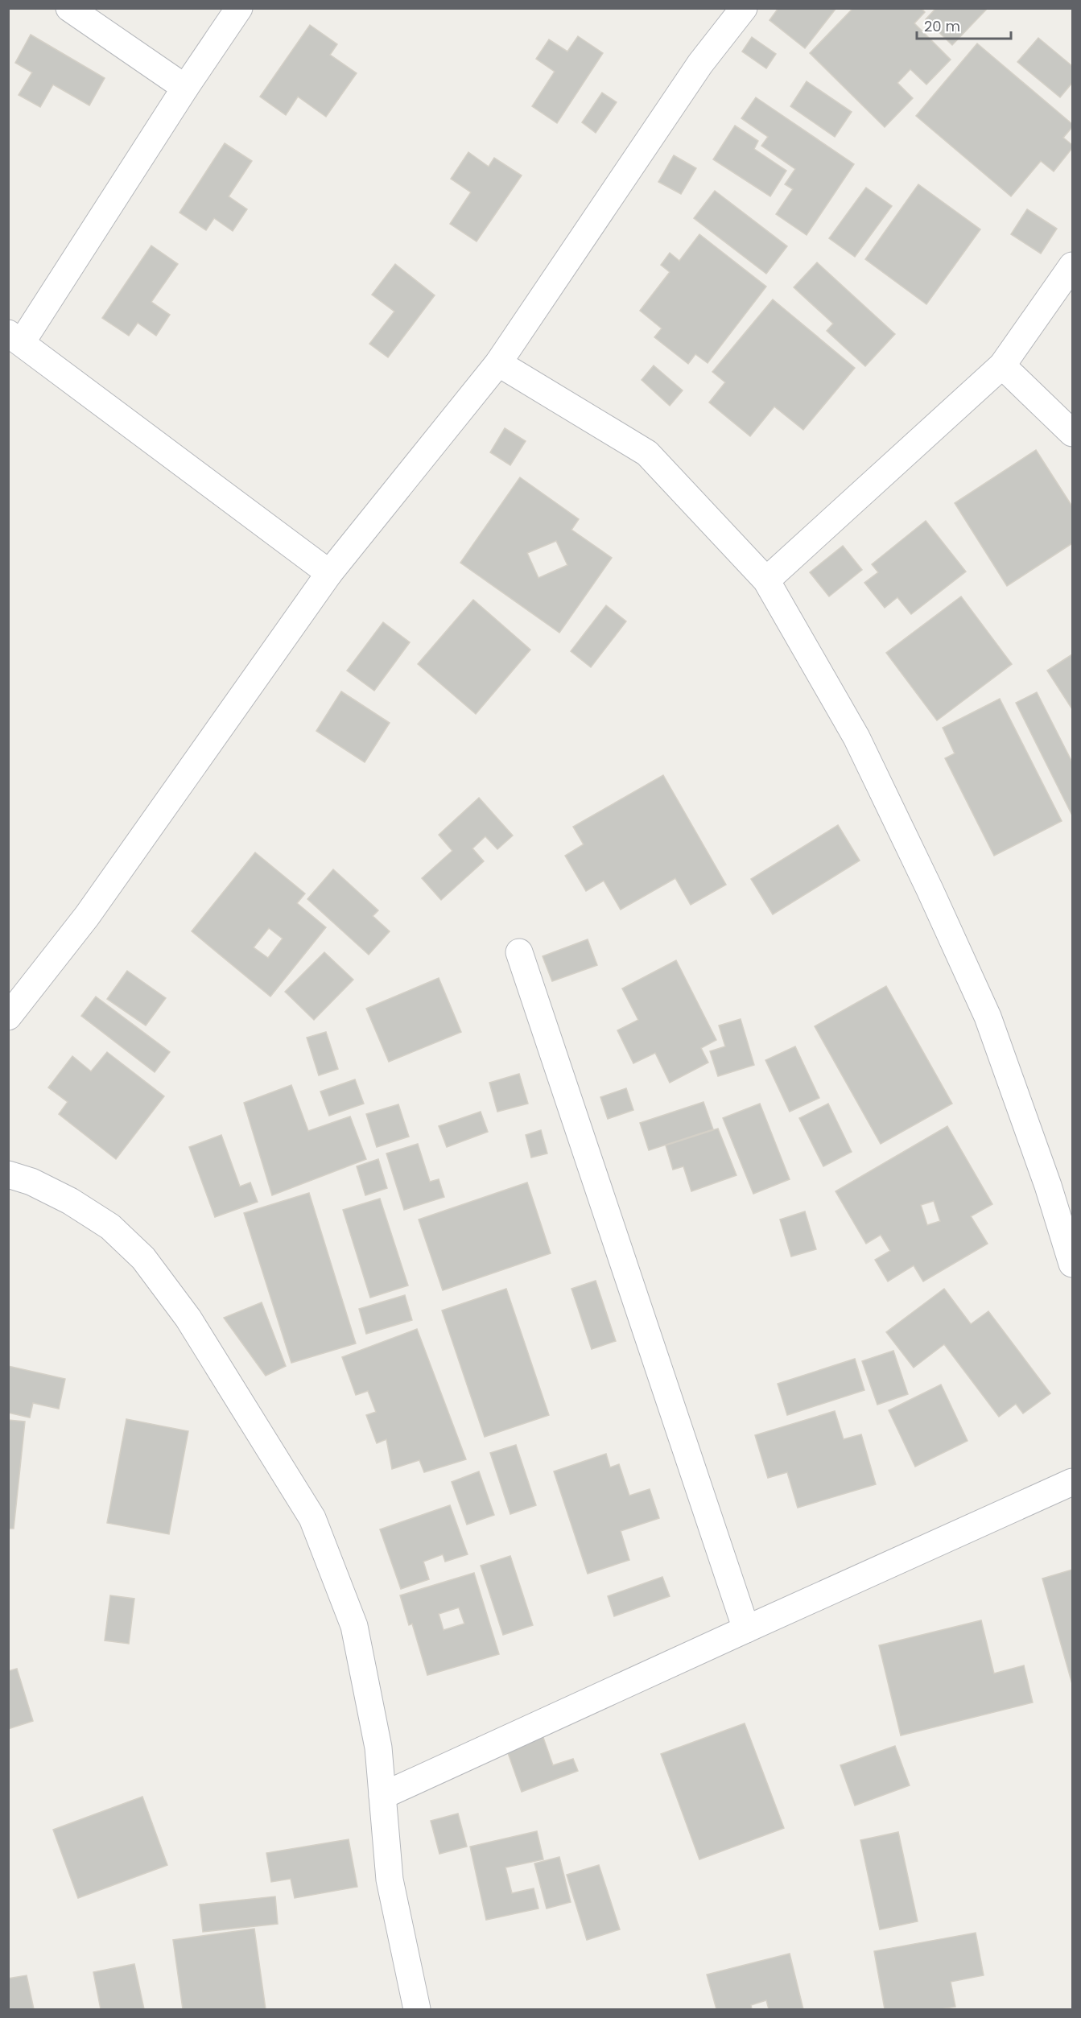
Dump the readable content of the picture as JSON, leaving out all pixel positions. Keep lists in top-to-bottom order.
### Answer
{
  "scale_bar": "20 m"
}
